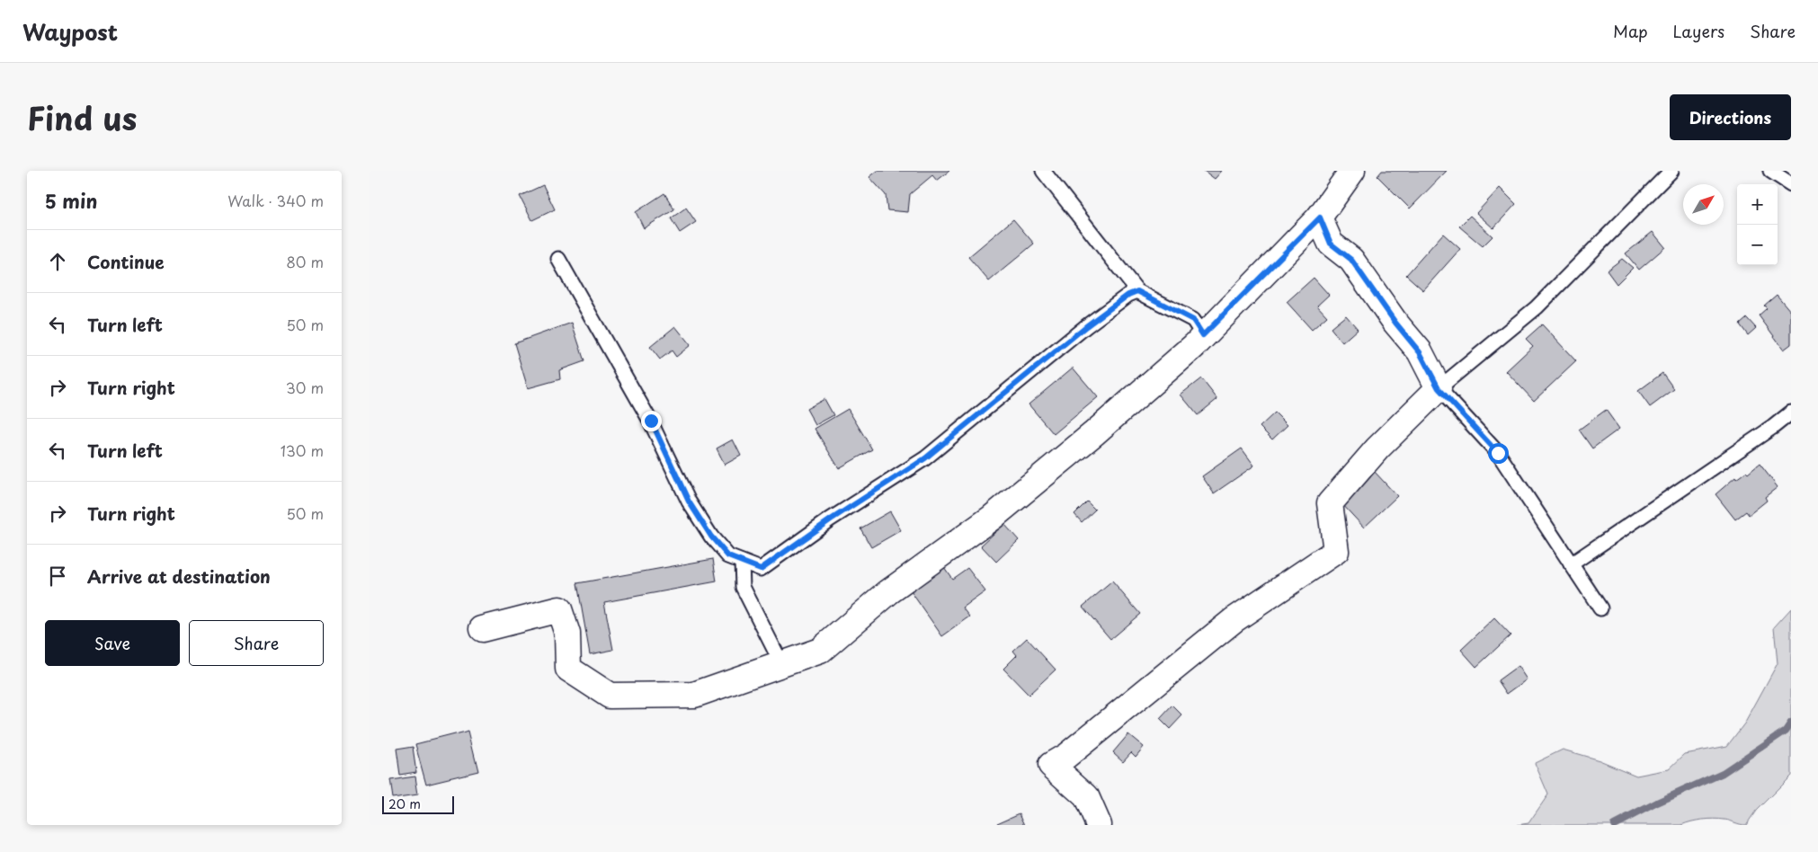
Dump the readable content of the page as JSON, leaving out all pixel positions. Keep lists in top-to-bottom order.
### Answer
{
  "scale_bar": "20 m",
  "north": "top right",
  "page": {
    "header": "Waypost",
    "nav": ["Map", "Layers", "Share"],
    "title": "Find us",
    "buttons": [
      "Directions",
      ["Save", "Share"]
    ],
    "heading": ["5 min", "Walk · 340 m"],
    "map_buttons": ["+", "−"],
    "list": [
      ["Continue", "80 m"],
      ["Turn left", "50 m"],
      ["Turn right", "30 m"],
      ["Turn left", "130 m"],
      ["Turn right", "50 m"],
      "Arrive at destination"
    ],
    "scale": "20 m"
  }
}
